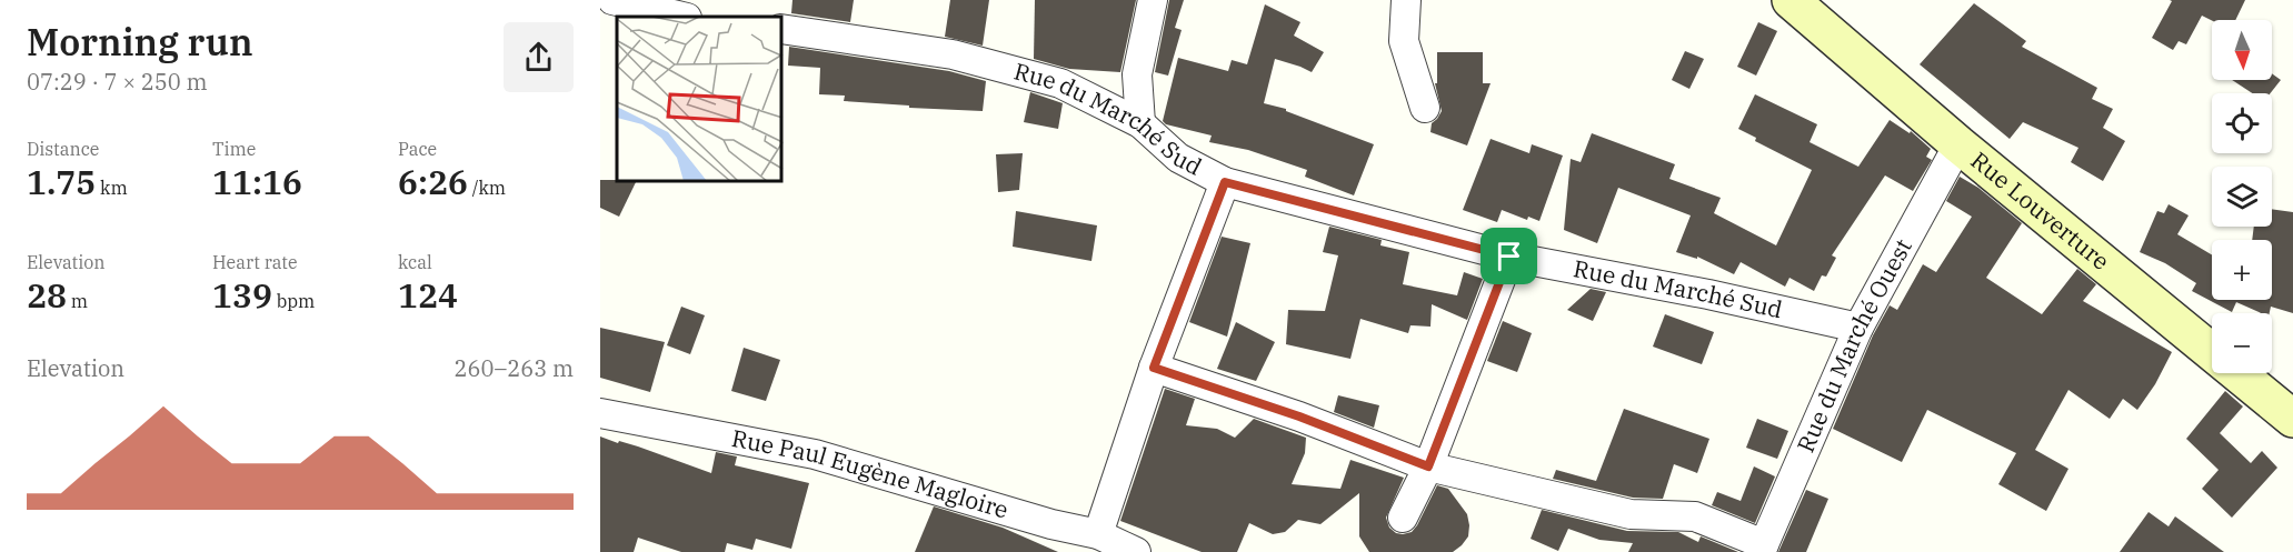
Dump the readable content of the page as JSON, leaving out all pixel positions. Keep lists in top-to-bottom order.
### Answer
{
  "streets": {
    "main road": ["Rue Louverture"],
    "street": ["Rue du Marché Sud", "Rue du Marché Ouest", "Rue Paul Eugène Magloire"]
  },
  "crossings": [
    ["Rue du Marché Sud", "Rue du Marché Ouest"],
    ["Rue Louverture", "Rue du Marché Ouest"]
  ],
  "north": "bottom",
  "page": {
    "heading": ["Morning run", "07:29 · 7 × 250 m"],
    "map_buttons": ["+", "−"],
    "stats": [
      ["Distance", "1.75 km"],
      ["Time", "11:16"],
      ["Pace", "6:26 /km"],
      ["Elevation", "28 m"],
      ["Heart rate", "139 bpm"],
      ["kcal", "124"]
    ],
    "chart": ["Elevation", "260–263 m"]
  }
}
